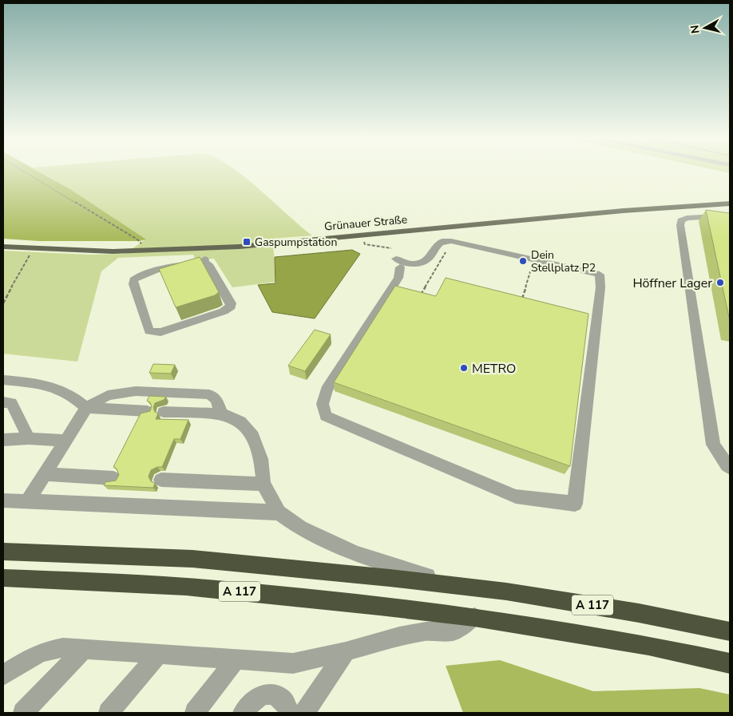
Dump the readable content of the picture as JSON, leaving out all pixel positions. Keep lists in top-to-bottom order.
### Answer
{
  "streets": {
    "highway": ["A 117"],
    "main road": ["Grünauer Straße"]
  },
  "places": {
    "transit": ["Gaspumpstation"],
    "other": ["Dein Stellplatz P2", "Höffner Lager", "METRO"]
  },
  "north": "left"
}
